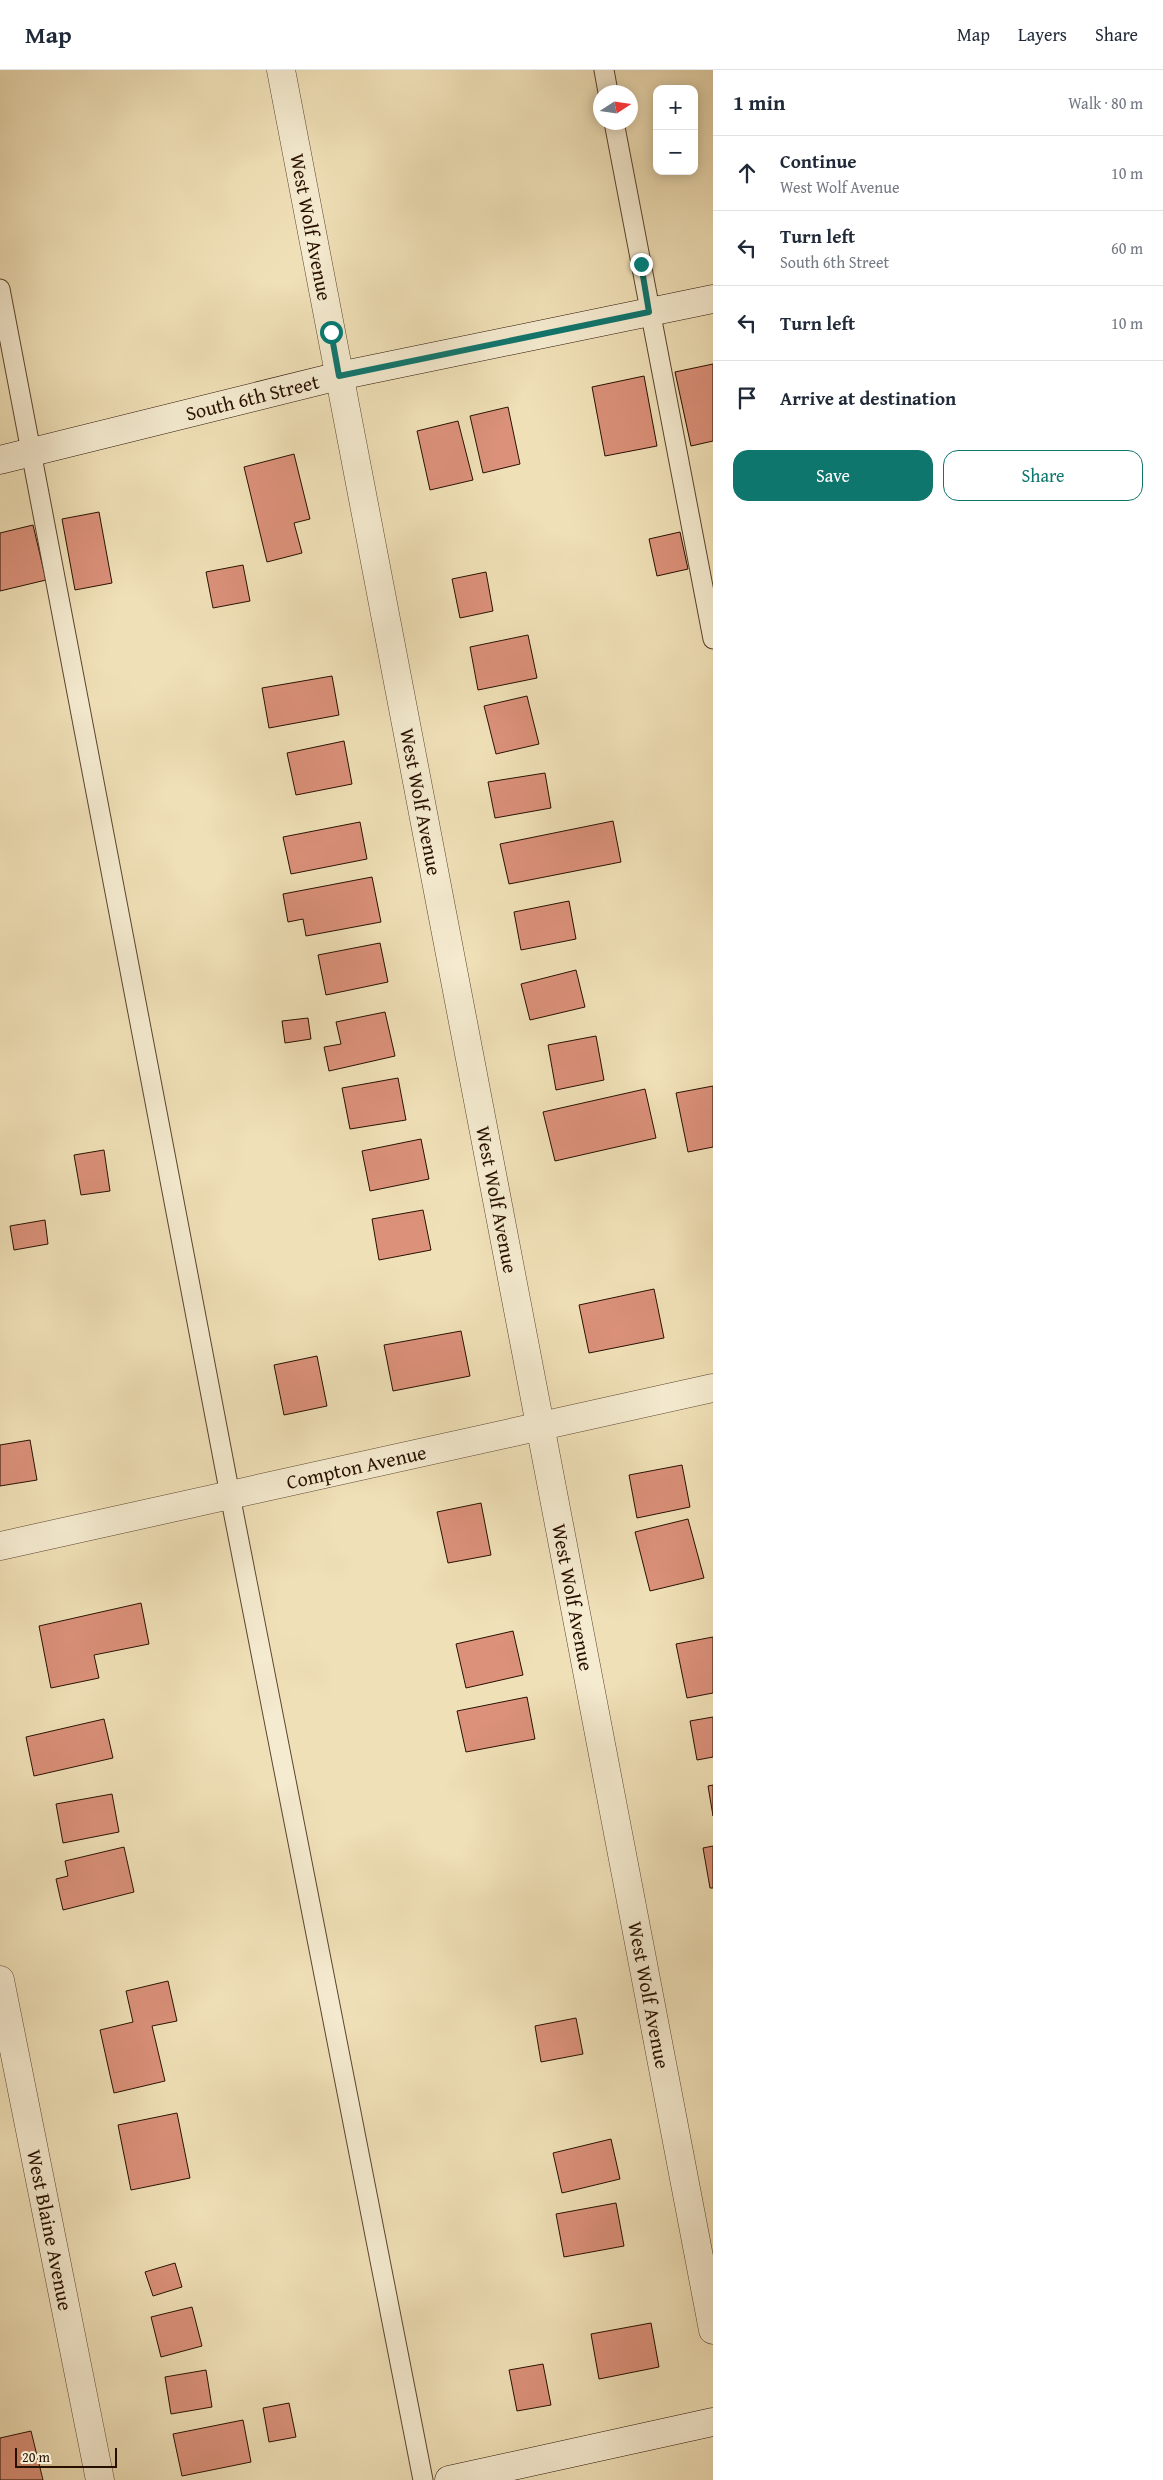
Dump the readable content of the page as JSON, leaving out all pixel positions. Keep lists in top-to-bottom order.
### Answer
{
  "streets": {
    "street": [
      "West Wolf Avenue",
      "South 6th Street",
      "Compton Avenue",
      "West Blaine Avenue"
    ]
  },
  "crossings": [
    ["West Wolf Avenue", "South 6th Street"],
    ["West Wolf Avenue", "Compton Avenue"]
  ],
  "scale_bar": "20 m",
  "north": "right",
  "page": {
    "header": "Map",
    "nav": ["Map", "Layers", "Share"],
    "heading": ["1 min", "Walk · 80 m"],
    "map_buttons": ["+", "−"],
    "list": [
      ["Continue", "West Wolf Avenue", "10 m"],
      ["Turn left", "South 6th Street", "60 m"],
      ["Turn left", "10 m"],
      "Arrive at destination"
    ],
    "buttons": ["Save", "Share"],
    "scale": "20 m"
  }
}
